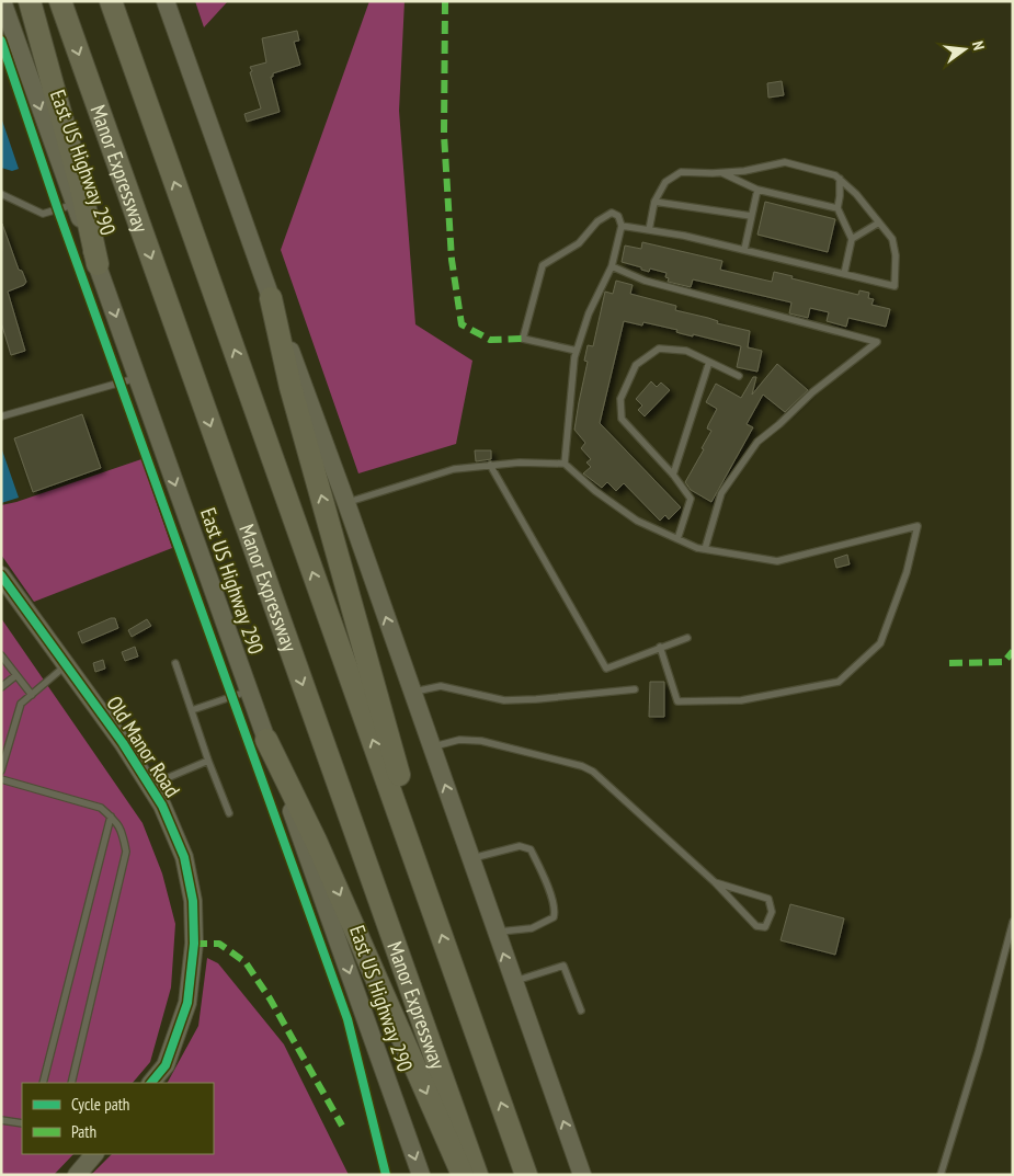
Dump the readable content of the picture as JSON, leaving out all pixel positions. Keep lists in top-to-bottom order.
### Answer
{
  "streets": {
    "highway": ["Manor Expressway"],
    "main road": ["East US Highway 290", "Old Manor Road"]
  },
  "legend": ["Cycle path", "Path"],
  "north": "right"
}
